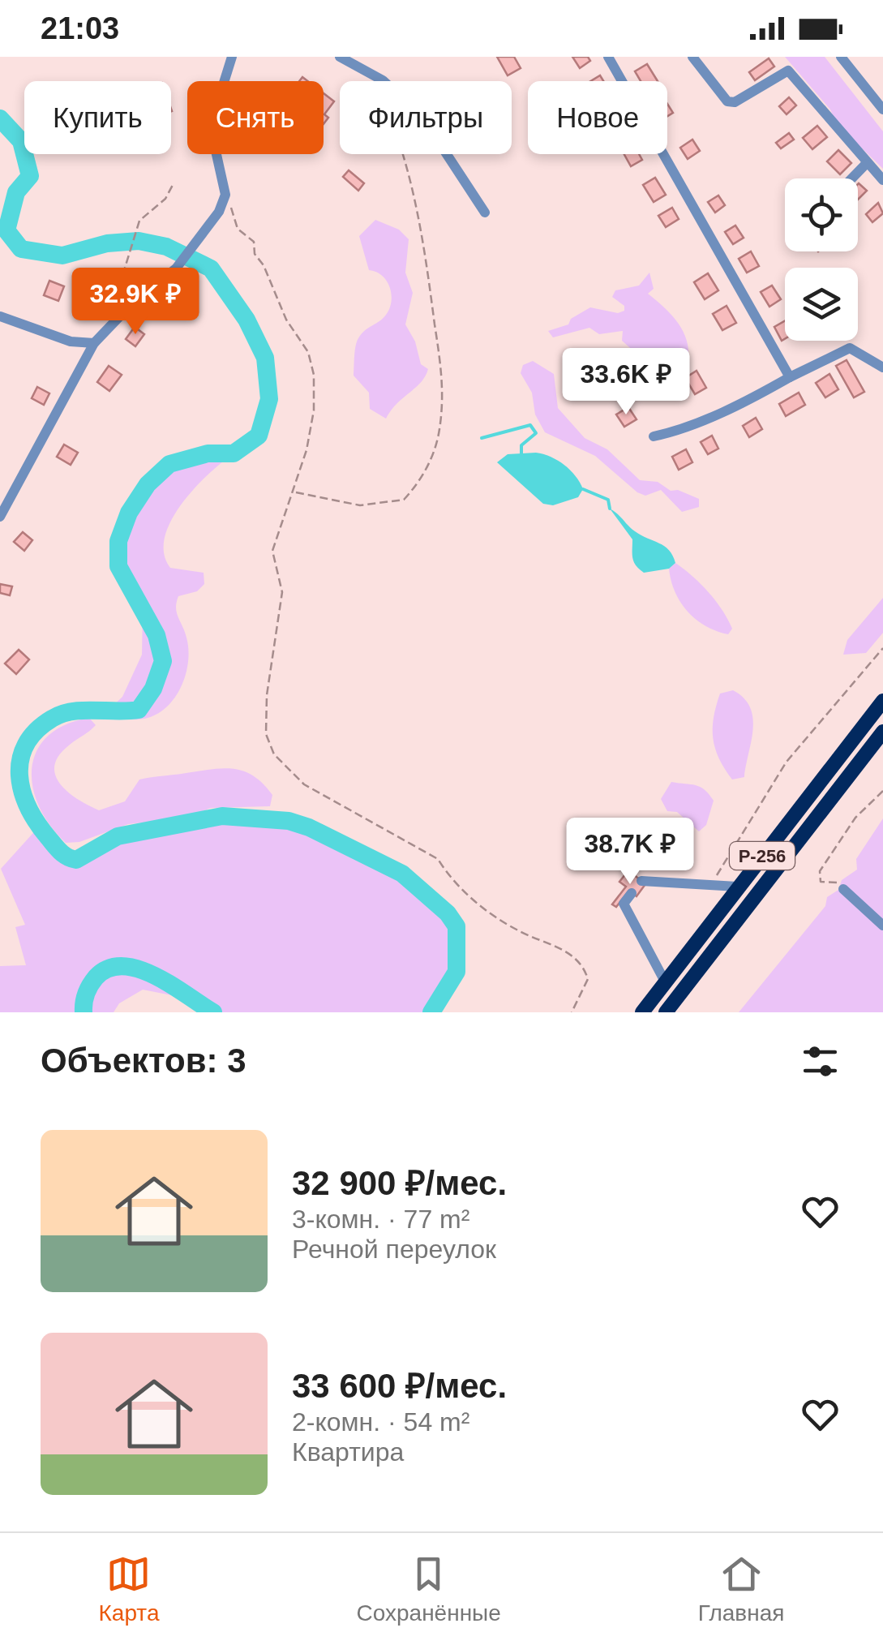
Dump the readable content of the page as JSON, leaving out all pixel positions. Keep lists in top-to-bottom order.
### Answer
{
  "streets": {
    "highway": ["Р-256"]
  },
  "page": {
    "status": "21:03",
    "chip": [
      "Купить",
      "Снять",
      "Фильтры",
      "Новое"
    ],
    "price": ["32.9K ₽", "33.6K ₽", "38.7K ₽"],
    "heading": "Объектов: 3",
    "list": [
      {
        "name": "32 900 ₽/мес.",
        "note": "3-комн. · 77 m² · Речной переулок"
      },
      {
        "name": "33 600 ₽/мес.",
        "note": "2-комн. · 54 m² · Квартира"
      }
    ],
    "tabs": ["Карта", "Сохранённые", "Главная"]
  }
}
